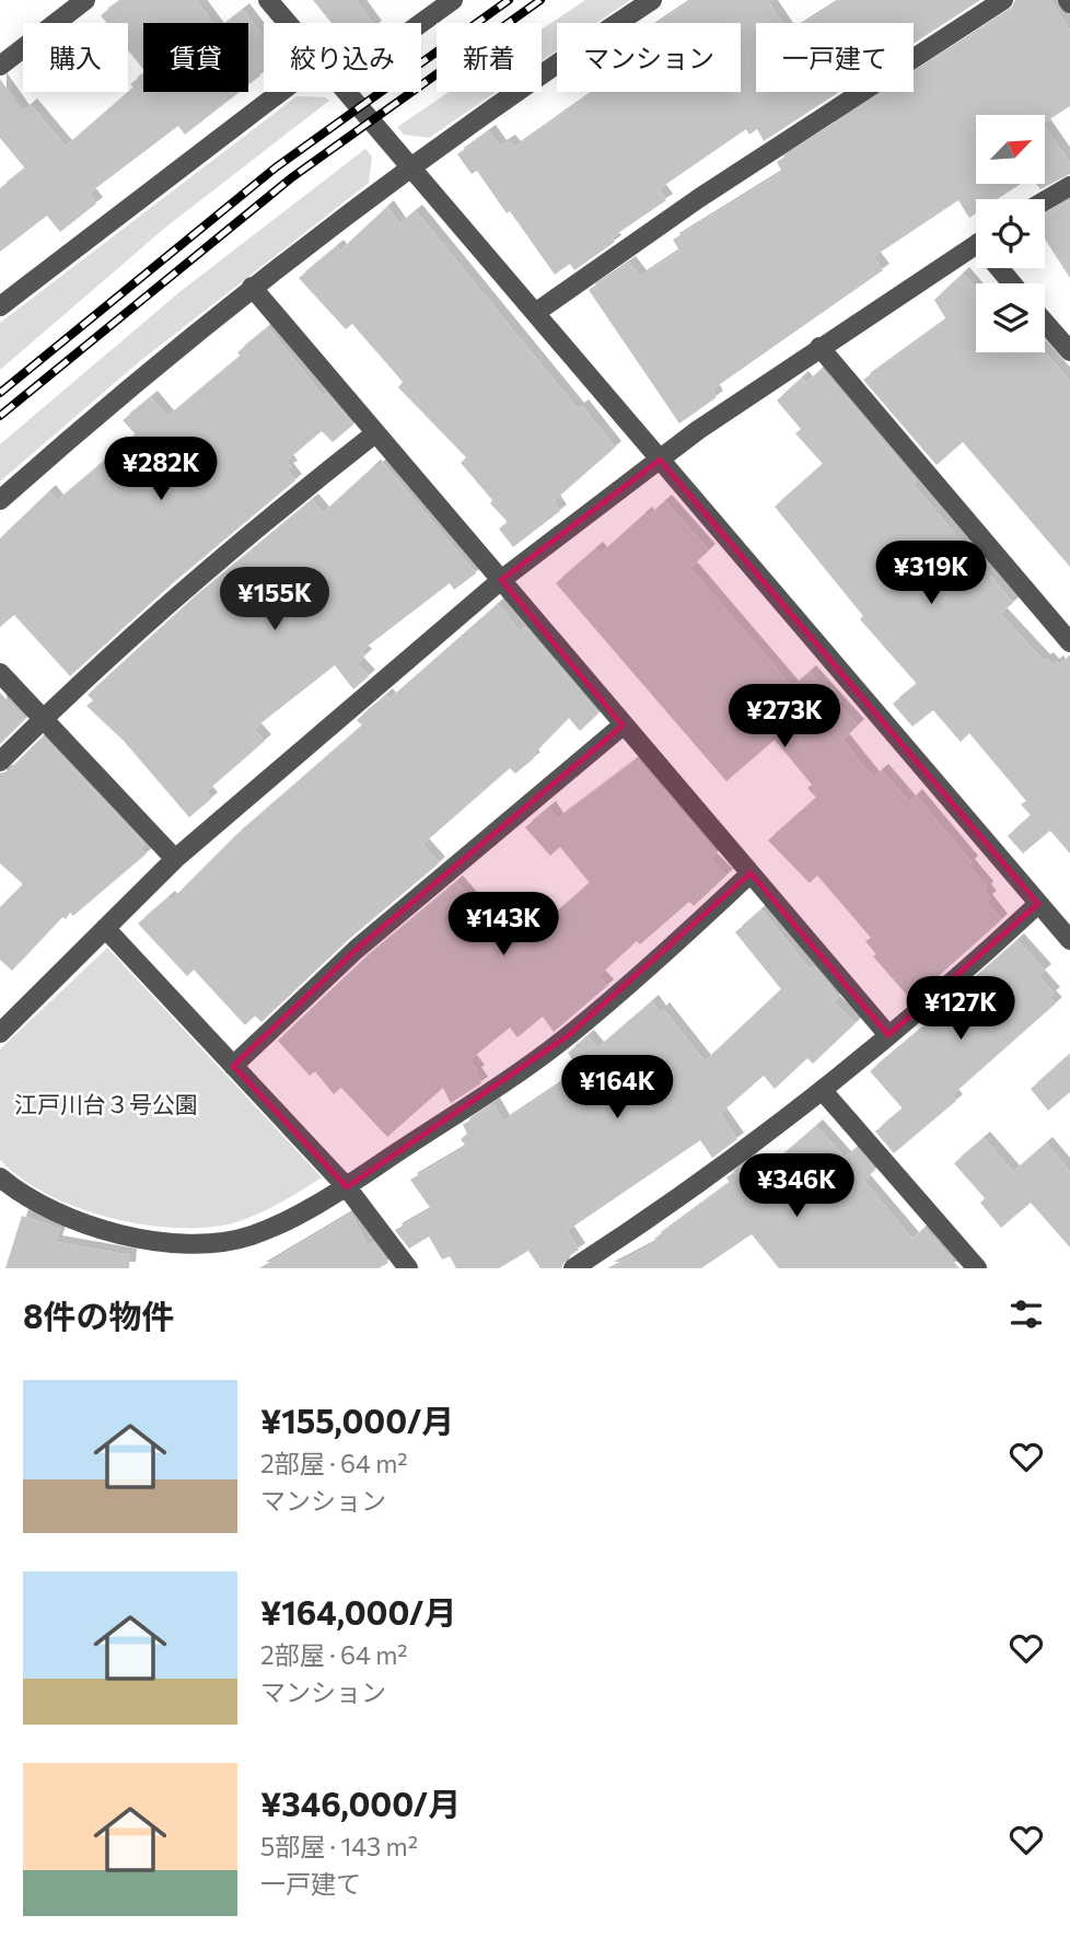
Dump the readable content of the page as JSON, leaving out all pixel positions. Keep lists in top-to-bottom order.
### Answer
{
  "parks": ["江戸川台３号公園"],
  "north": "top right",
  "page": {
    "chip": [
      "購入",
      "賃貸",
      "絞り込み",
      "新着",
      "マンション",
      "一戸建て"
    ],
    "price": [
      "¥282K",
      "¥319K",
      "¥155K",
      "¥273K",
      "¥143K",
      "¥127K",
      "¥164K",
      "¥346K"
    ],
    "heading": "8件の物件",
    "list": [
      {
        "name": "¥155,000/月",
        "note": "2部屋 · 64 m² · マンション"
      },
      {
        "name": "¥164,000/月",
        "note": "2部屋 · 64 m² · マンション"
      },
      {
        "name": "¥346,000/月",
        "note": "5部屋 · 143 m² · 一戸建て"
      }
    ]
  }
}
